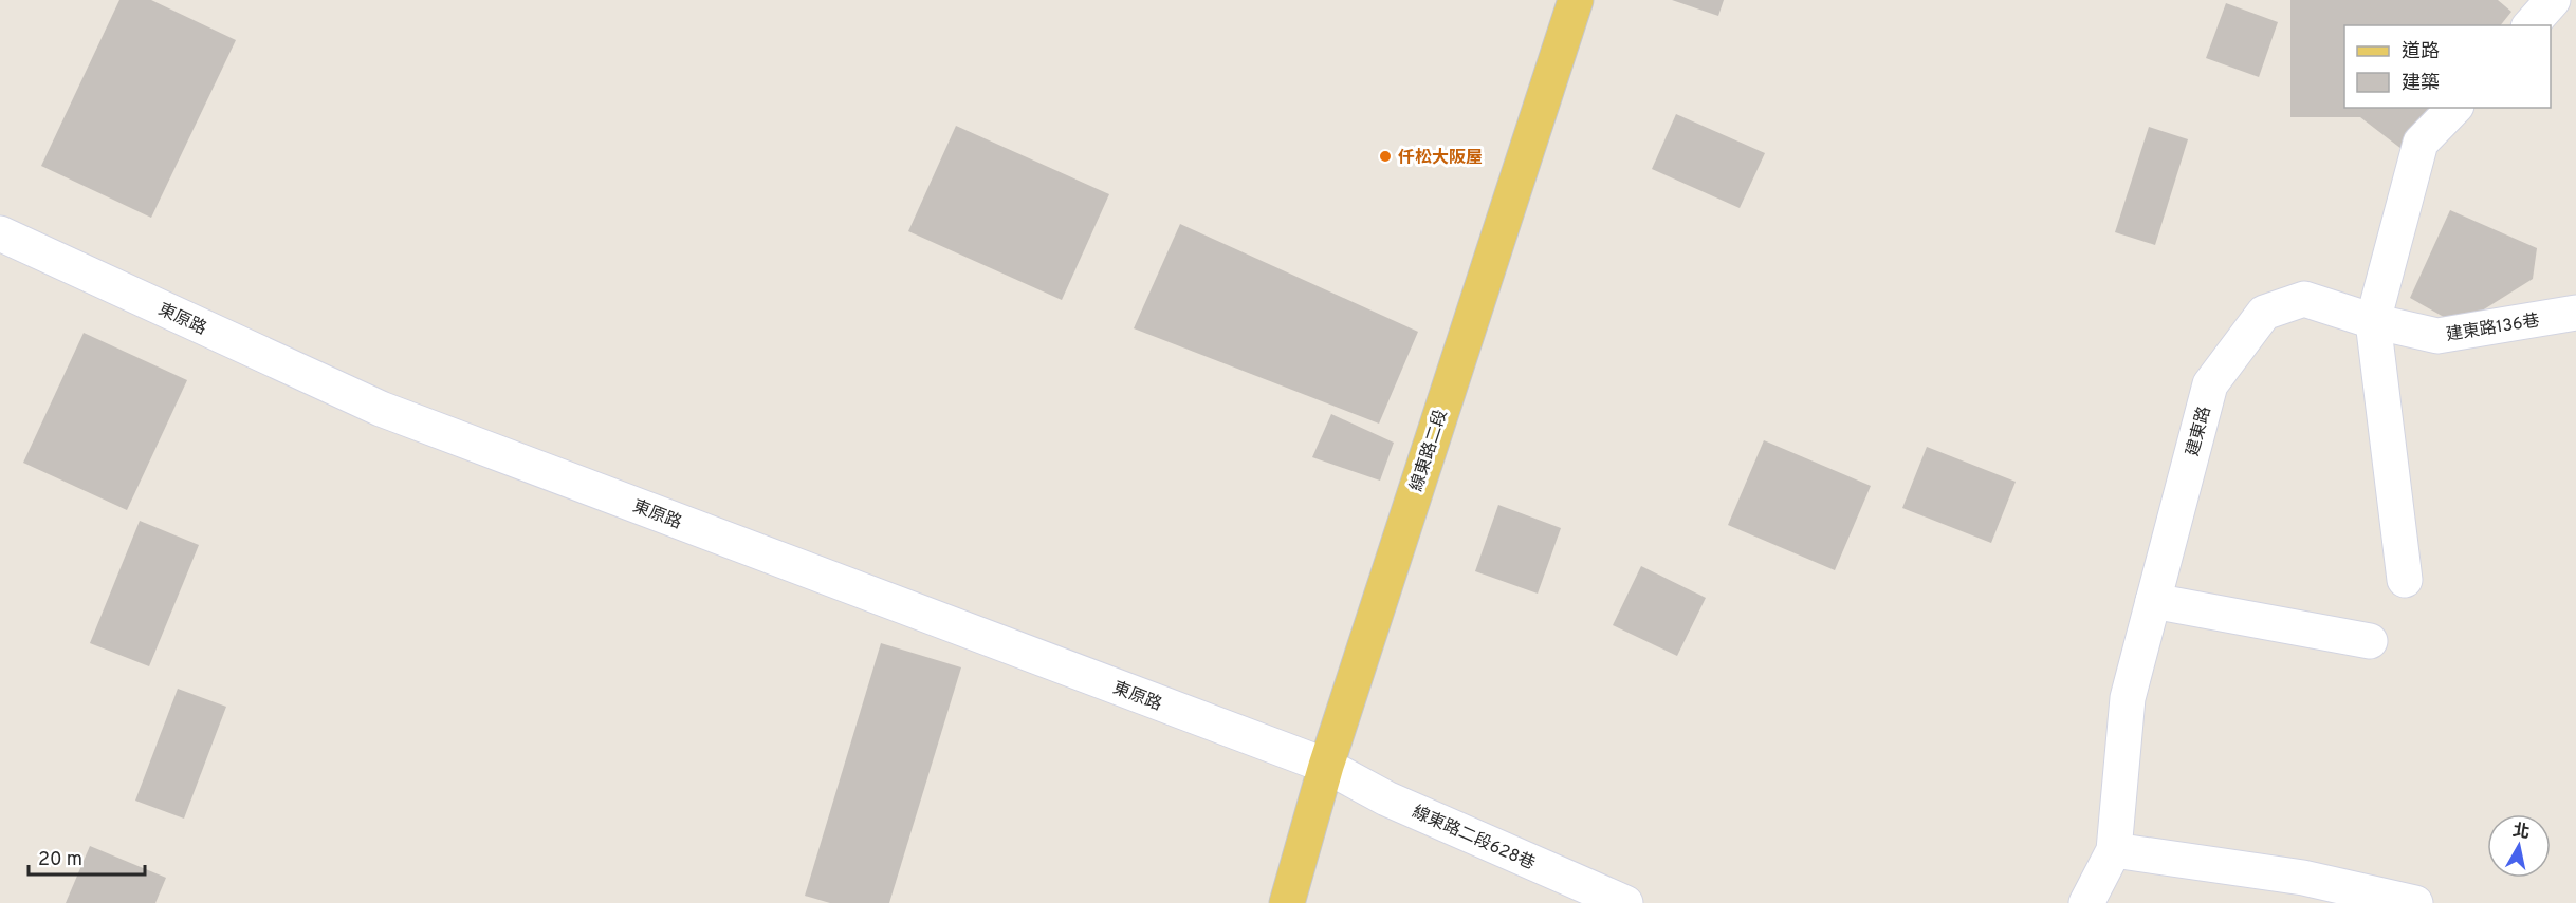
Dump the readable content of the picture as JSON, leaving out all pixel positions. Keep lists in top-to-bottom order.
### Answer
{
  "streets": {
    "main road": ["線東路二段"],
    "street": [
      "東原路",
      "建東路136巷",
      "建東路",
      "線東路二段628巷"
    ]
  },
  "crossings": [
    ["東原路", "線東路二段"],
    ["東原路", "線東路二段628巷"],
    ["建東路136巷", "建東路"],
    ["線東路二段", "線東路二段628巷"]
  ],
  "places": ["仟松大阪屋"],
  "legend": ["道路", "建築"],
  "scale_bar": "20 m",
  "north": "top"
}
